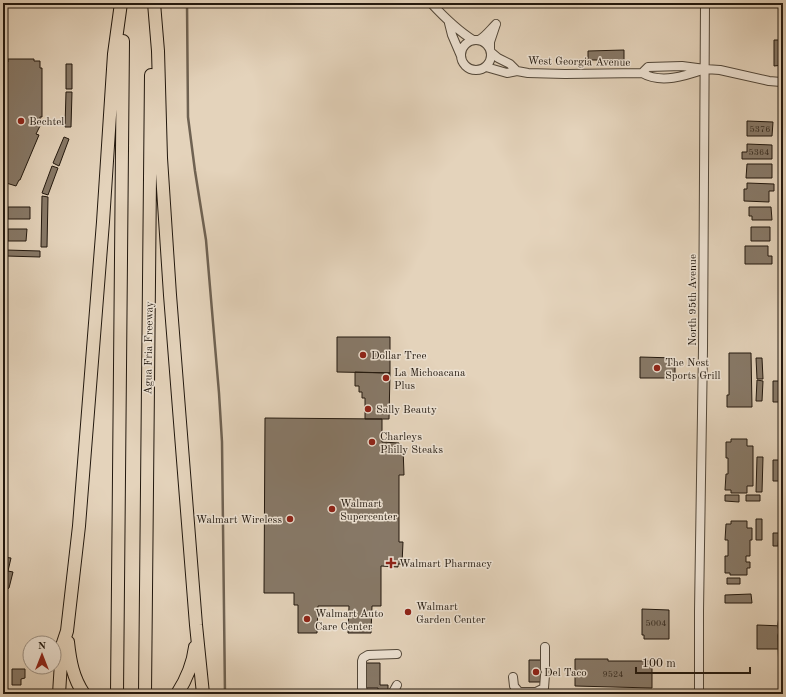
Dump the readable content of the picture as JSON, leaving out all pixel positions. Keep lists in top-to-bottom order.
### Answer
{
  "streets": {
    "highway": ["Agua Fria Freeway"],
    "street": ["West Georgia Avenue", "North 95th Avenue"]
  },
  "crossings": [
    ["West Georgia Avenue", "North 95th Avenue"]
  ],
  "places": {
    "other": [
      "Bechtel",
      "Dollar Tree",
      "The Nest Sports Grill",
      "La Michoacana Plus",
      "Sally Beauty",
      "Charleys Philly Steaks",
      "Walmart Supercenter",
      "Walmart Wireless",
      "Walmart Garden Center",
      "Walmart Auto Care Center",
      "Del Taco"
    ],
    "health": ["Walmart Pharmacy"]
  },
  "house_numbers": [
    "5376",
    "5364",
    "5004",
    "9524"
  ],
  "scale_bar": "100 m",
  "north": "top"
}
